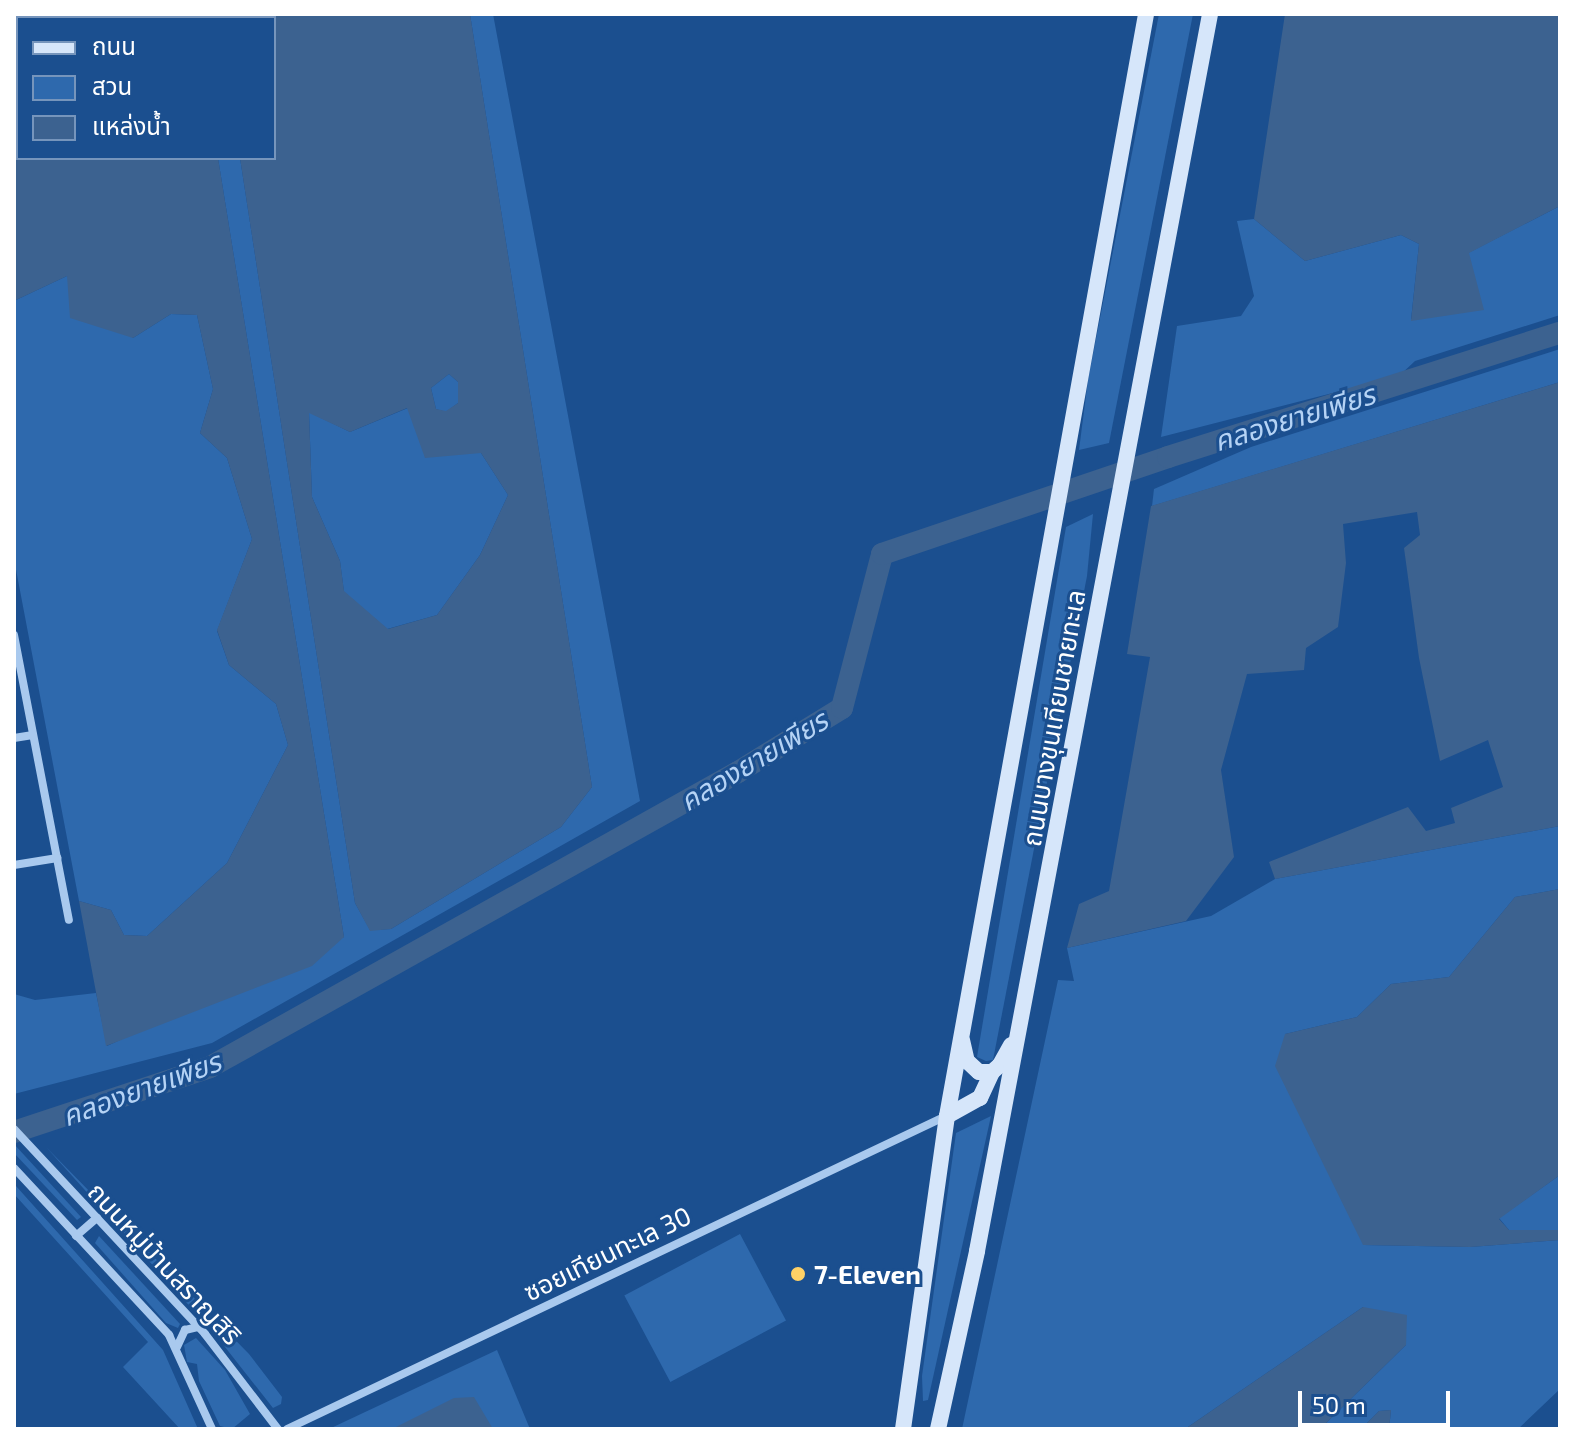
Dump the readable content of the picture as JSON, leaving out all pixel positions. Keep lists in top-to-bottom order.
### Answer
{
  "streets": {
    "main road": ["ถนนบางขุนเทียนชายทะเล"],
    "street": ["ซอยเทียนทะเล 30", "ถนนหมู่บ้านสราญสิริ"]
  },
  "crossings": [
    ["ถนนบางขุนเทียนชายทะเล", "ซอยเทียนทะเล 30"]
  ],
  "water": ["คลองยายเพียร"],
  "places": ["7-Eleven"],
  "legend": ["ถนน", "สวน", "แหล่งน้ำ"],
  "scale_bar": "50 m"
}
